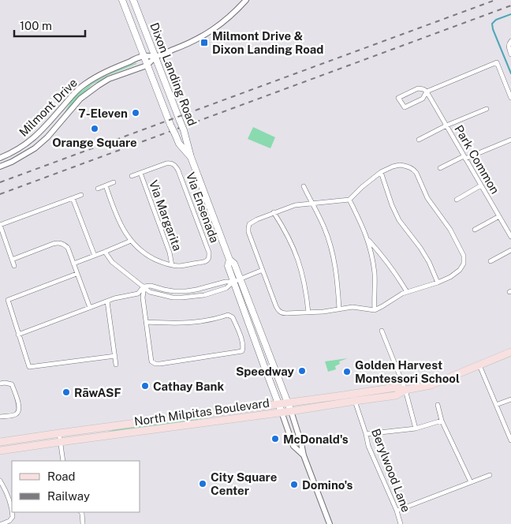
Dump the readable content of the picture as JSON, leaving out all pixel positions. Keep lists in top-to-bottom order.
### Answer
{
  "streets": {
    "main road": ["Dixon Landing Road", "North Milpitas Boulevard"],
    "street": [
      "Milmont Drive",
      "Park Common",
      "Via Ensenada",
      "Via Margarita",
      "Berylwood Lane"
    ]
  },
  "crossings": [
    ["Dixon Landing Road", "Milmont Drive"],
    ["Dixon Landing Road", "North Milpitas Boulevard"],
    ["Via Ensenada", "Via Margarita"],
    ["North Milpitas Boulevard", "Berylwood Lane"]
  ],
  "places": {
    "transit": ["Milmont Drive & Dixon Landing Road"],
    "other": [
      "7-Eleven",
      "Orange Square",
      "Speedway",
      "Golden Harvest Montessori School",
      "Cathay Bank",
      "RāwASF",
      "McDonald's",
      "City Square Center",
      "Domino's"
    ]
  },
  "legend": ["Road", "Railway"],
  "scale_bar": "100 m"
}
